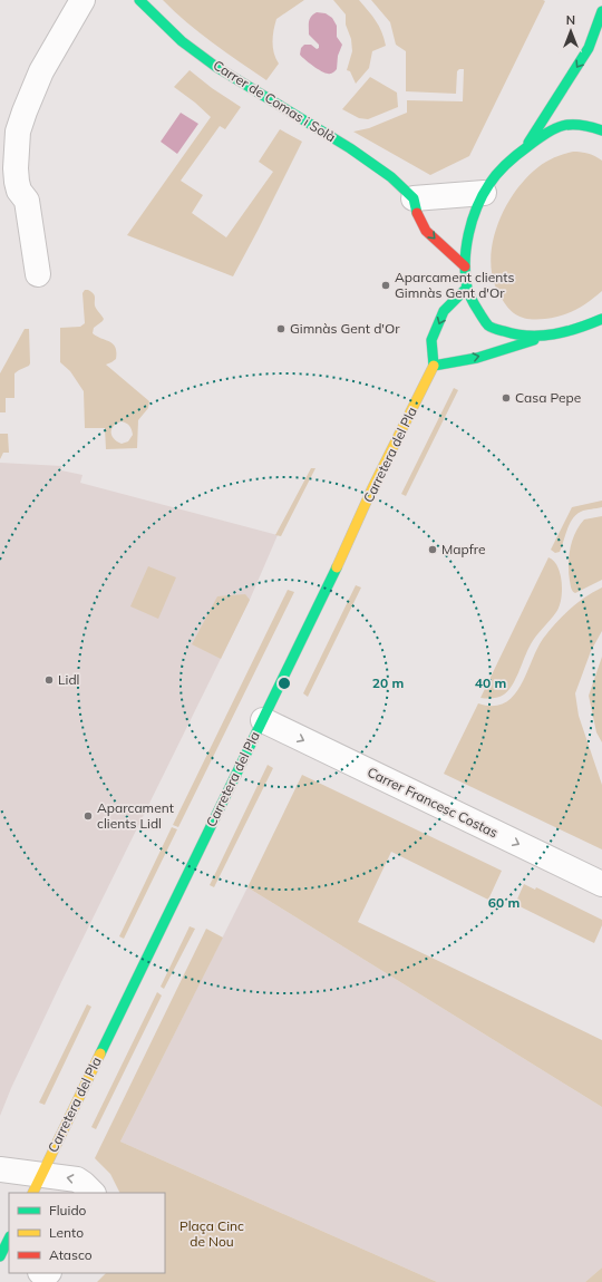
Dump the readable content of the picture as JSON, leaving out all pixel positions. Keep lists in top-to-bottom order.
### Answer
{
  "streets": {
    "main road": ["Carrer de Comas i Solà", "Carretera del Pla"],
    "street": ["Carrer Francesc Costas"]
  },
  "crossings": [
    ["Carretera del Pla", "Carrer Francesc Costas"]
  ],
  "one_way": ["Carrer Francesc Costas"],
  "parks": ["Plaça Cinc de Nou"],
  "places": [
    "Aparcament clients Gimnàs Gent d'Or",
    "Gimnàs Gent d'Or",
    "Casa Pepe",
    "Mapfre",
    "Lidl",
    "Aparcament clients Lidl"
  ],
  "legend": ["Fluido", "Lento", "Atasco"],
  "north": "top",
  "rings": ["20 m", "40 m", "60 m"]
}
